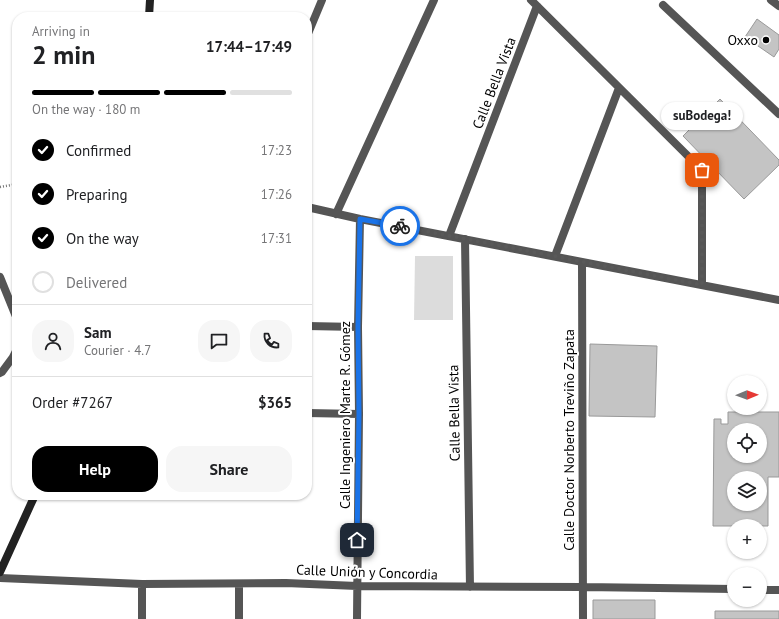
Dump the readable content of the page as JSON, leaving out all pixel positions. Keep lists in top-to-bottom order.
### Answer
{
  "streets": {
    "street": [
      "Calle Bella Vista",
      "Calle Ingeniero Marte R. Gómez",
      "Calle Doctor Norberto Treviño Zapata",
      "Calle Unión y Concordia"
    ]
  },
  "crossings": [
    ["Calle Bella Vista", "Calle Unión y Concordia"],
    ["Calle Ingeniero Marte R. Gómez", "Calle Unión y Concordia"],
    ["Calle Doctor Norberto Treviño Zapata", "Calle Unión y Concordia"]
  ],
  "places": ["Oxxo", "suBodega!"],
  "north": "right",
  "page": {
    "heading": ["2 min", "Arriving in", "17:44–17:49"],
    "panel": [
      "Sam",
      "Courier · 4.7",
      "Order #7267",
      "$365"
    ],
    "bar": "On the way · 180 m",
    "bubble": "suBodega!",
    "list": [
      ["Confirmed", "17:23"],
      ["Preparing", "17:26"],
      ["On the way", "17:31"],
      "Delivered"
    ],
    "map_buttons": ["+", "−"],
    "buttons": ["Help", "Share"]
  }
}
